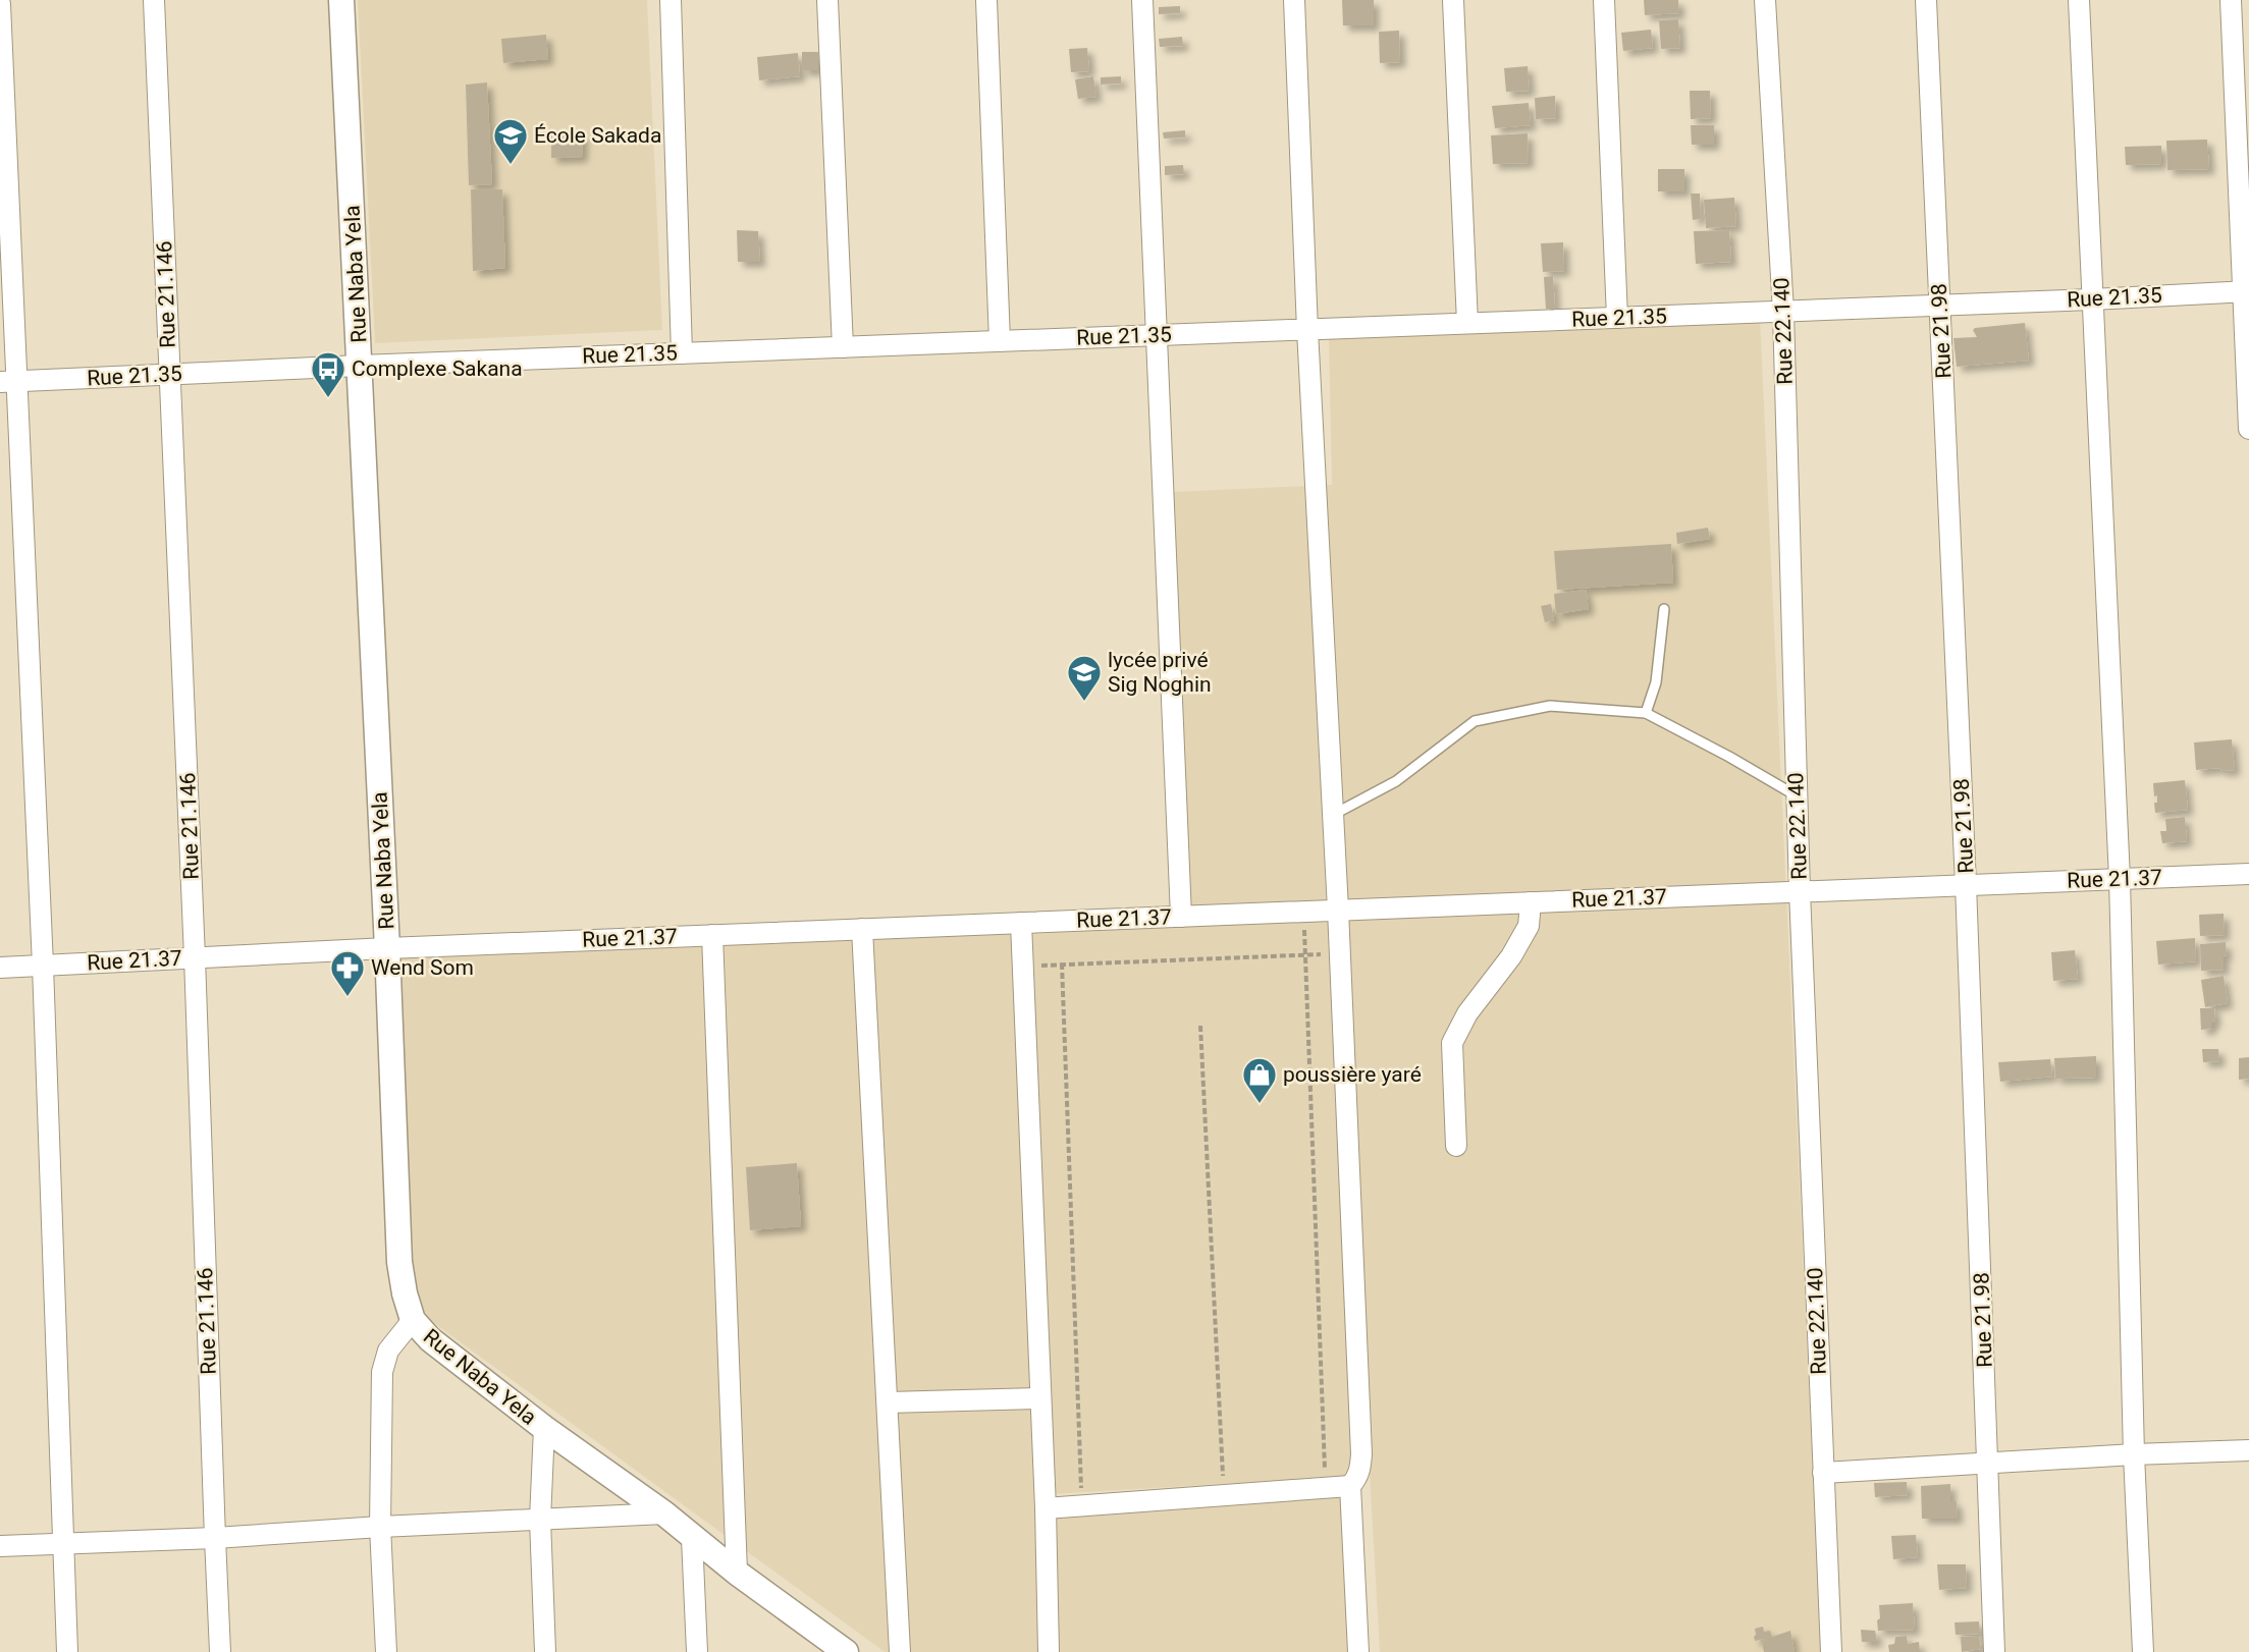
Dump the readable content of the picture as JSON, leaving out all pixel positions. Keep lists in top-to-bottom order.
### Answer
{
  "streets": {
    "street": [
      "Rue Naba Yela",
      "Rue 21.146",
      "Rue 21.35",
      "Rue 22.140",
      "Rue 21.98",
      "Rue 21.37"
    ]
  },
  "crossings": [
    ["Rue Naba Yela", "Rue 21.35"],
    ["Rue Naba Yela", "Rue 21.37"],
    ["Rue 21.146", "Rue 21.35"],
    ["Rue 21.146", "Rue 21.37"],
    ["Rue 21.35", "Rue 22.140"],
    ["Rue 21.35", "Rue 21.98"],
    ["Rue 22.140", "Rue 21.37"],
    ["Rue 21.98", "Rue 21.37"]
  ],
  "places": {
    "school or university": ["École Sakada", "lycée privé Sig Noghin"],
    "bus stop": ["Complexe Sakana"],
    "pharmacy": ["Wend Som"],
    "shop": ["poussière yaré"]
  }
}
